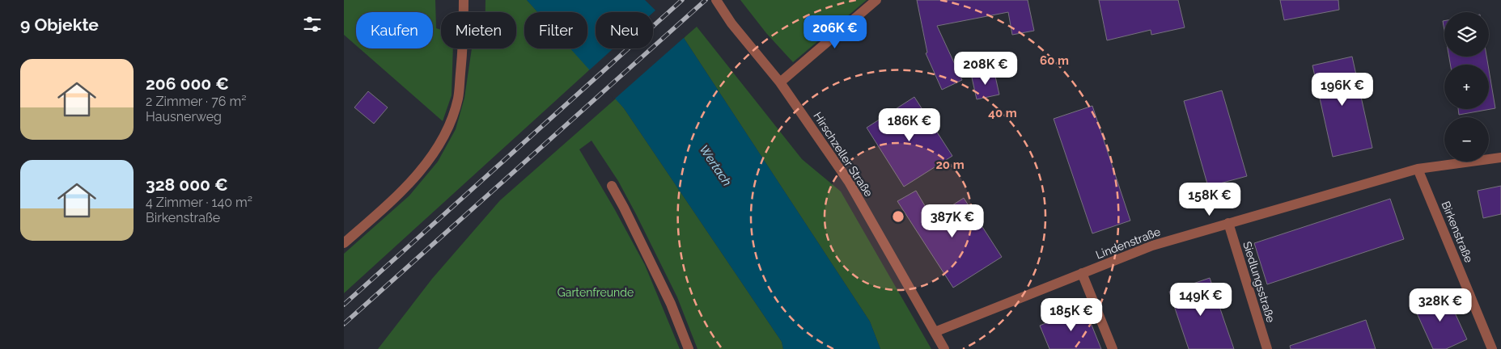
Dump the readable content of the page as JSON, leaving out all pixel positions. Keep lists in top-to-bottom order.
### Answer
{
  "streets": {
    "street": [
      "Hirschzeller Straße",
      "Birkenstraße",
      "Lindenstraße",
      "Siedlungsstraße"
    ]
  },
  "crossings": [
    ["Hirschzeller Straße", "Lindenstraße"],
    ["Birkenstraße", "Lindenstraße"],
    ["Lindenstraße", "Siedlungsstraße"]
  ],
  "water": ["Wertach"],
  "parks": ["Gartenfreunde"],
  "page": {
    "heading": "9 Objekte",
    "map_buttons": ["+", "−"],
    "chip": [
      "Kaufen",
      "Mieten",
      "Filter",
      "Neu"
    ],
    "price": [
      "206K €",
      "208K €",
      "196K €",
      "186K €",
      "158K €",
      "387K €",
      "149K €",
      "328K €",
      "185K €"
    ],
    "list": [
      {
        "name": "206 000 €",
        "note": "2 Zimmer · 76 m² · Hausnerweg"
      },
      {
        "name": "328 000 €",
        "note": "4 Zimmer · 140 m² · Birkenstraße"
      }
    ]
  },
  "rings": ["60 m", "40 m", "20 m"]
}
